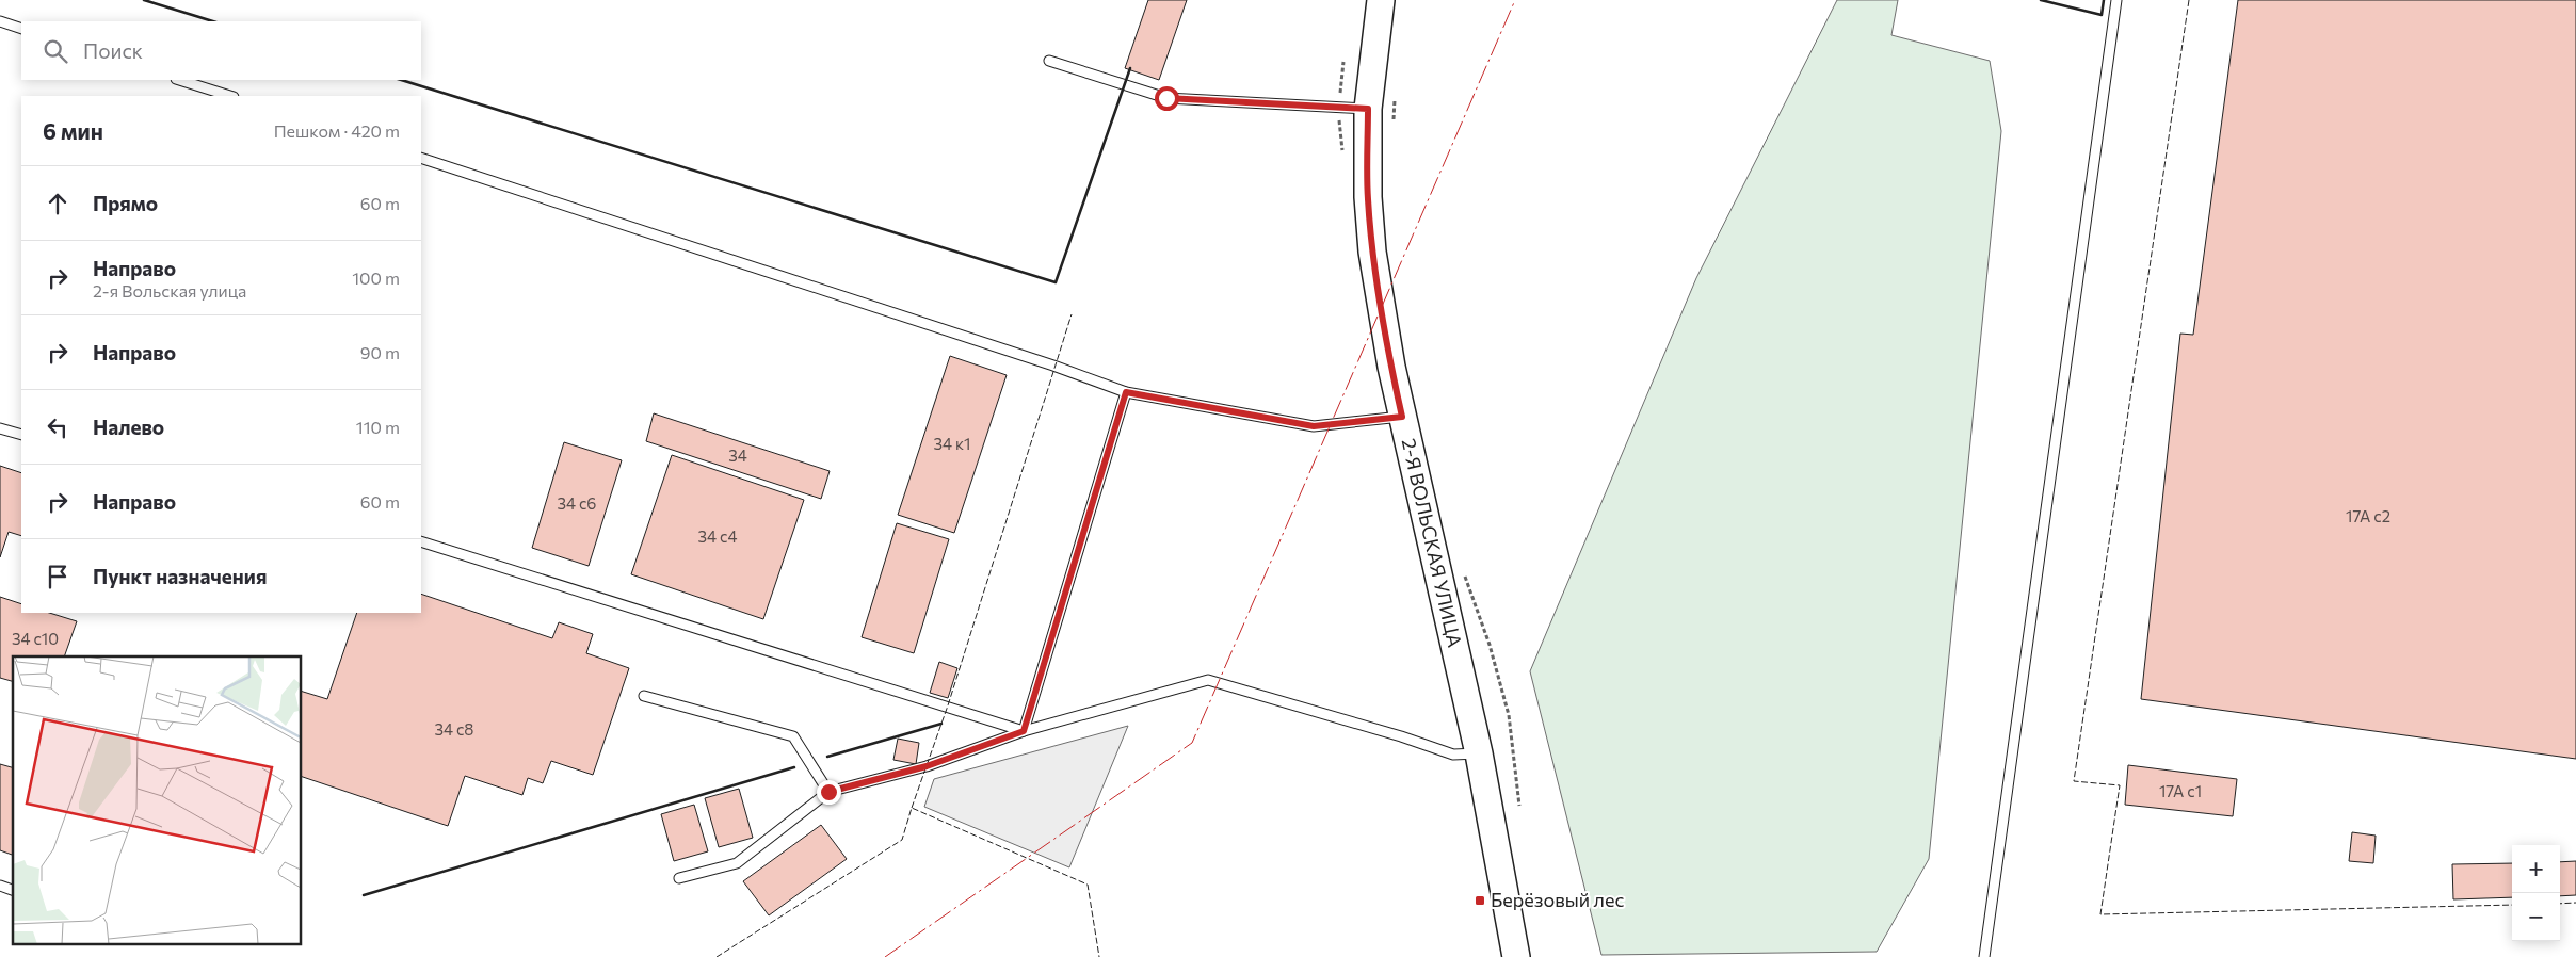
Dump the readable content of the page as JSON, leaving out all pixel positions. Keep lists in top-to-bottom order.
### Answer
{
  "streets": {
    "main road": ["2-Я ВОЛЬСКАЯ УЛИЦА"]
  },
  "places": {
    "transit": ["Берёзовый лес"]
  },
  "house_numbers": [
    "34 к1",
    "34",
    "34 с6",
    "17А с2",
    "34 с4",
    "34 с10",
    "34 с8",
    "17А с1"
  ],
  "page": {
    "search": "Поиск",
    "heading": ["6 мин", "Пешком · 420 m"],
    "list": [
      ["Прямо", "60 m"],
      ["Направо", "2-я Вольская улица", "100 m"],
      ["Направо", "90 m"],
      ["Налево", "110 m"],
      ["Направо", "60 m"],
      "Пункт назначения"
    ],
    "map_buttons": ["+", "−"]
  }
}
